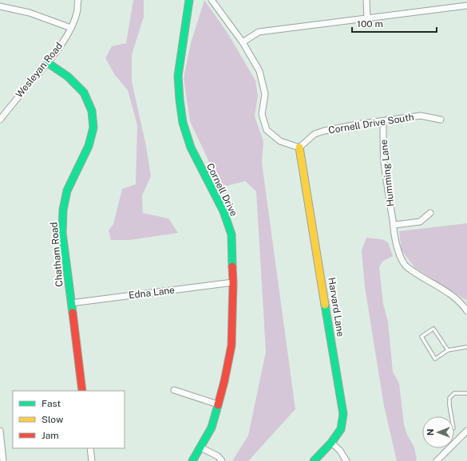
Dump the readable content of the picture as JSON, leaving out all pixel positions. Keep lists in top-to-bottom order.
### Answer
{
  "streets": {
    "street": [
      "Wesleyan Road",
      "Cornell Drive South",
      "Humming Lane",
      "Cornell Drive",
      "Chatham Road",
      "Edna Lane",
      "Harvard Lane"
    ]
  },
  "crossings": [
    ["Wesleyan Road", "Chatham Road"],
    ["Cornell Drive South", "Humming Lane"],
    ["Cornell Drive South", "Harvard Lane"],
    ["Cornell Drive", "Edna Lane"],
    ["Chatham Road", "Edna Lane"]
  ],
  "legend": ["Fast", "Slow", "Jam"],
  "scale_bar": "100 m",
  "north": "left"
}
